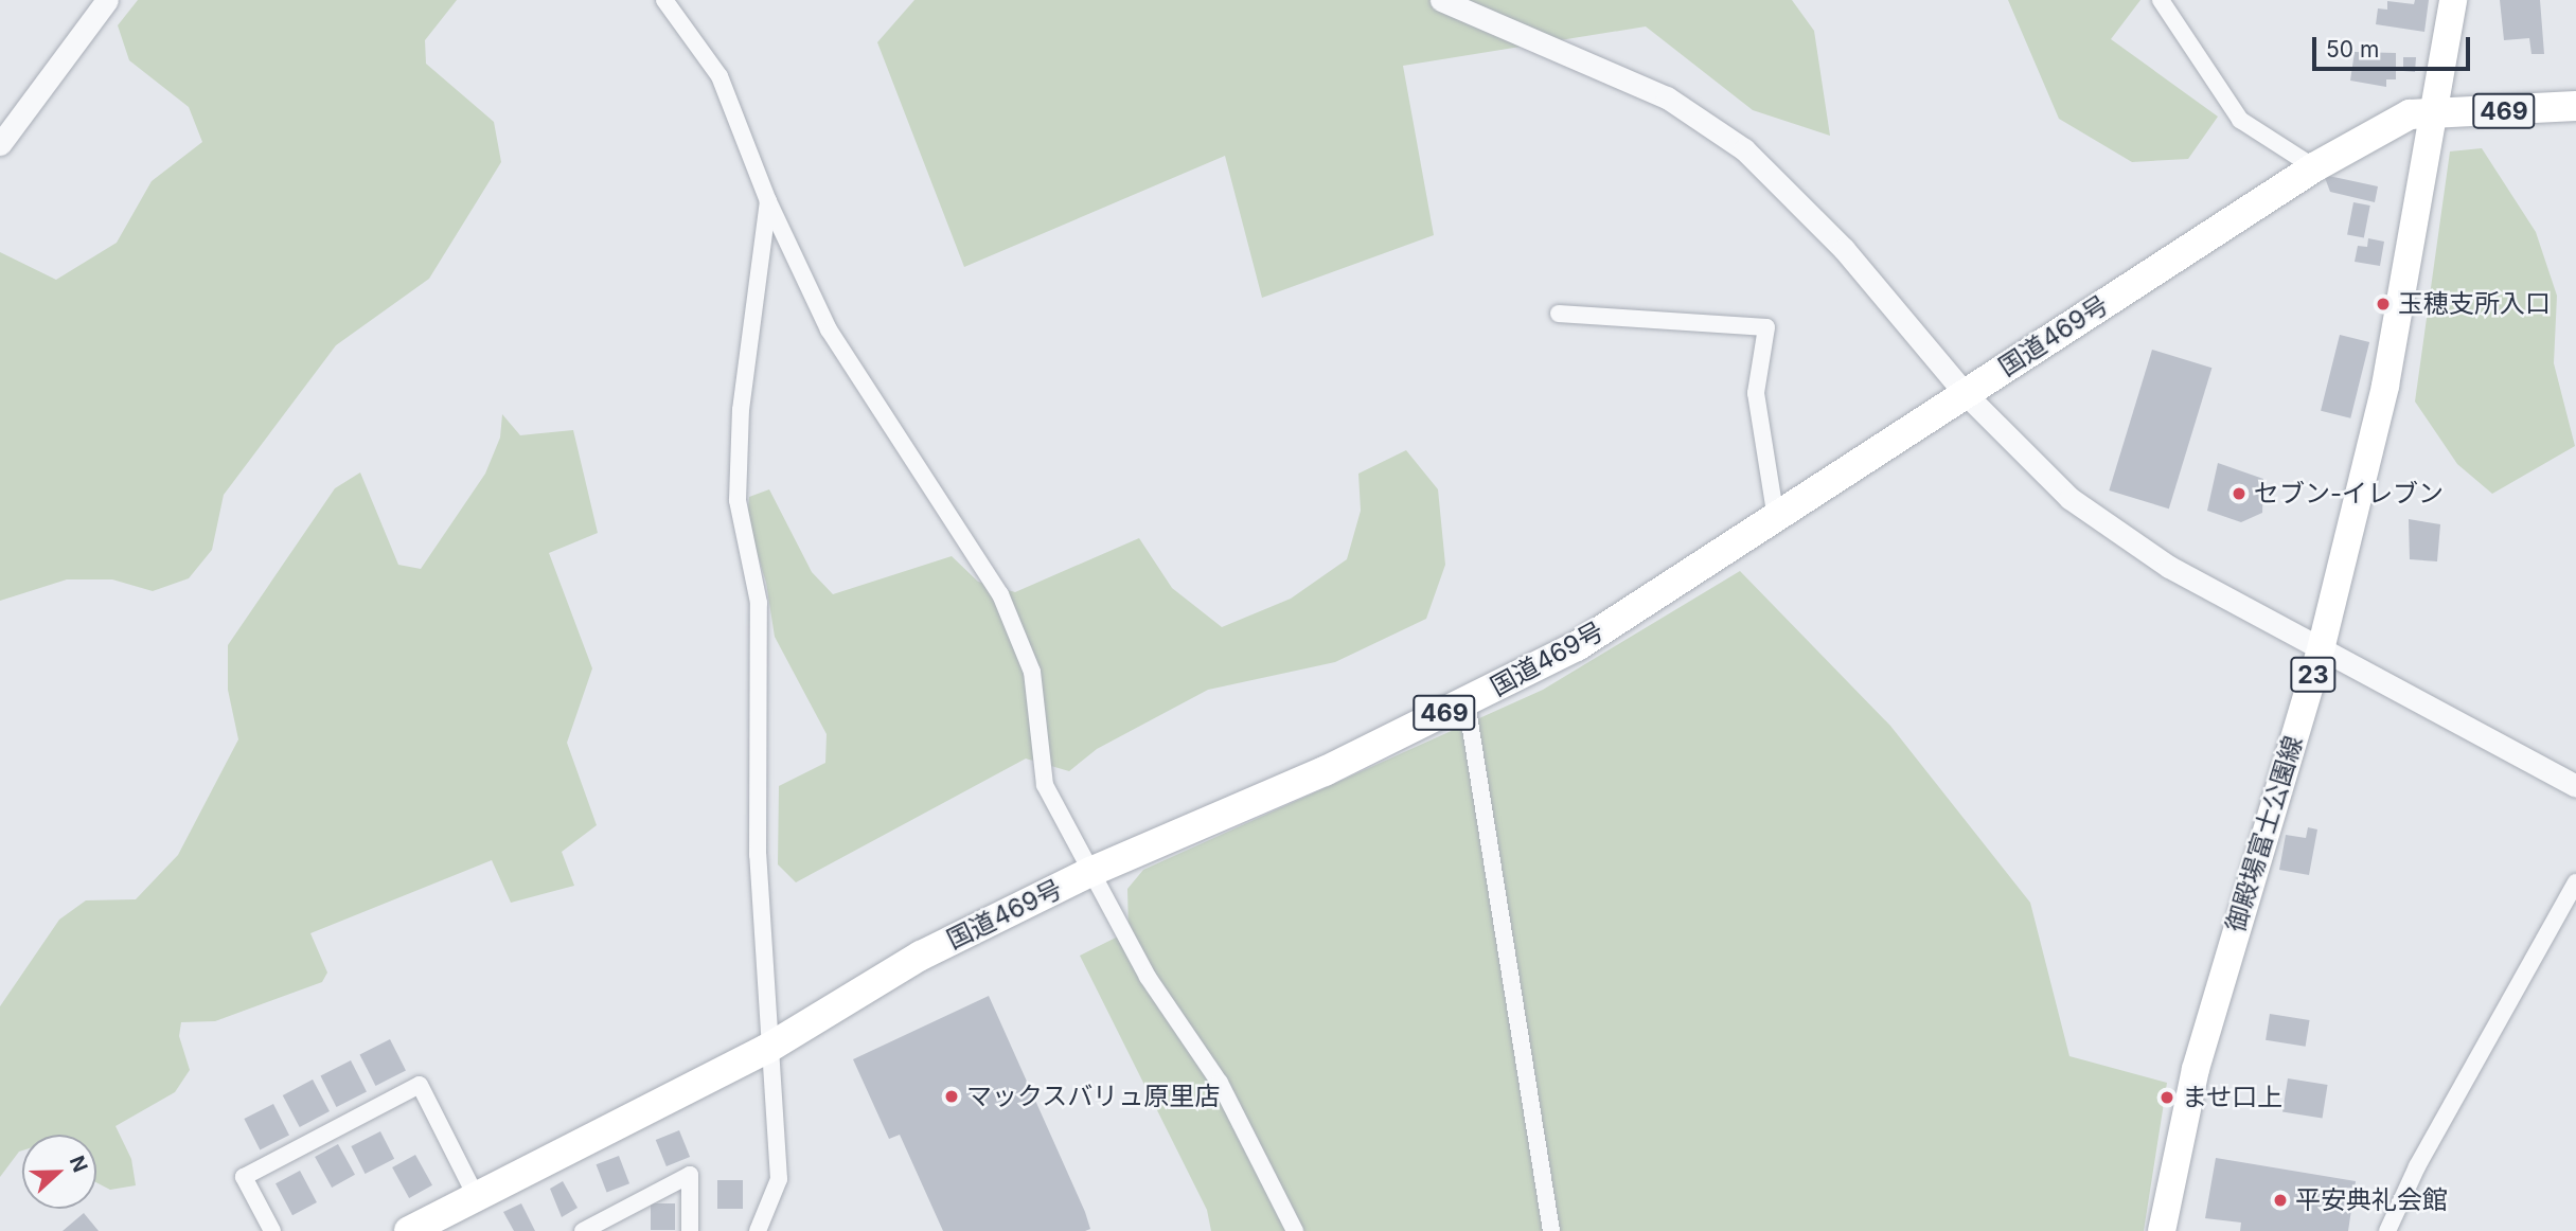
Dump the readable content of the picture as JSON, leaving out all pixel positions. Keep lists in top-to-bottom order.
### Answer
{
  "streets": {
    "highway": ["469", "国道469号"],
    "main road": ["23", "御殿場富士公園線"]
  },
  "crossings": [
    ["国道469号", "御殿場富士公園線"]
  ],
  "places": [
    "玉穂支所入口",
    "セブン-イレブン",
    "マックスバリュ原里店",
    "ませ口上",
    "平安典礼会館"
  ],
  "scale_bar": "50 m",
  "north": "right"
}
